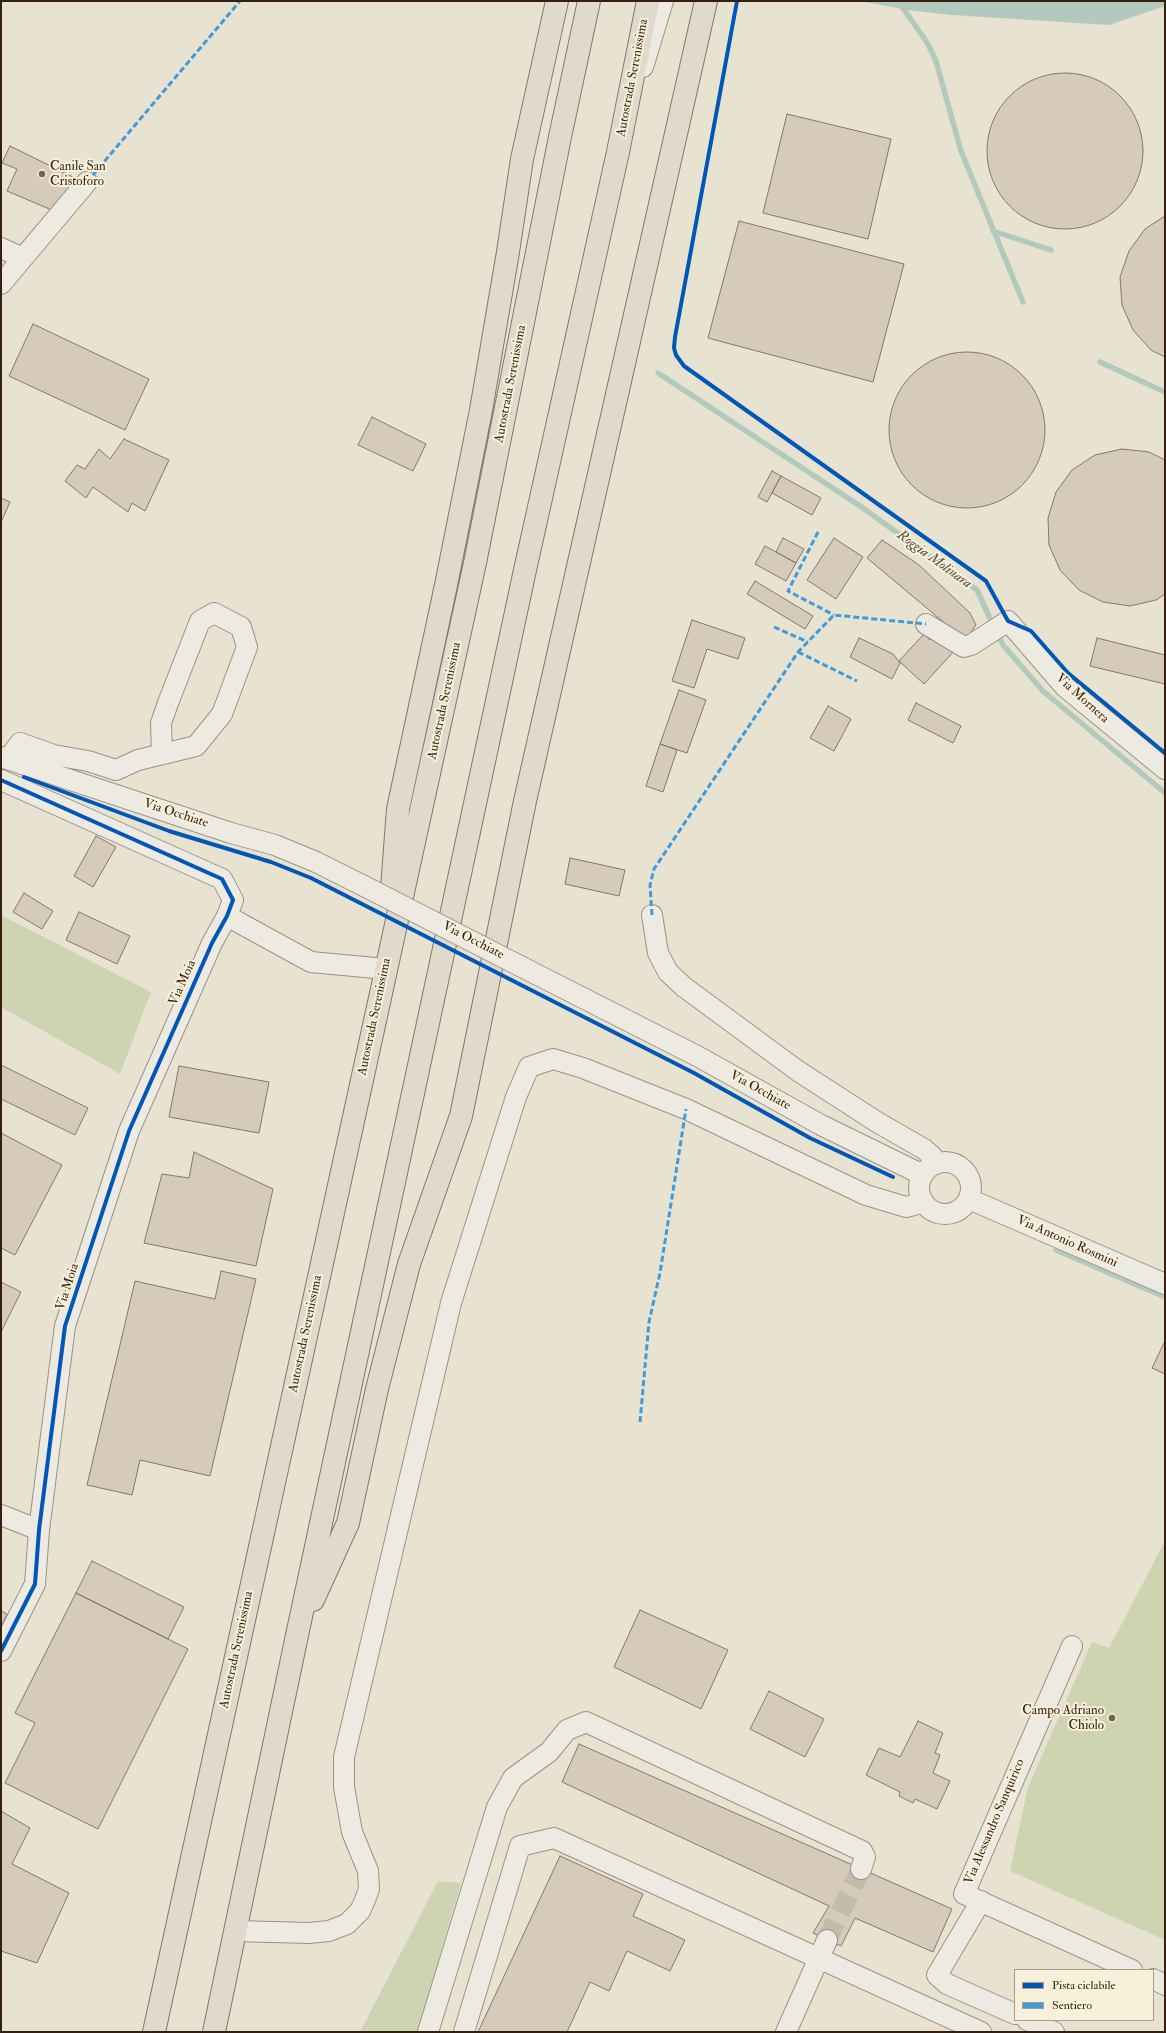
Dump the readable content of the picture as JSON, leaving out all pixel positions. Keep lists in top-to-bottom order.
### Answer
{
  "streets": {
    "highway": ["Autostrada Serenissima"],
    "street": [
      "Via Mornera",
      "Via Occhiate",
      "Via Moia",
      "Via Antonio Rosmini",
      "Via Alessandro Sanquirico"
    ]
  },
  "crossings": [
    ["Via Occhiate", "Via Antonio Rosmini"]
  ],
  "water": ["Roggia Molinara"],
  "places": ["Canile San Cristoforo", "Campo Adriano Chiolo"],
  "legend": ["Pista ciclabile", "Sentiero"]
}
